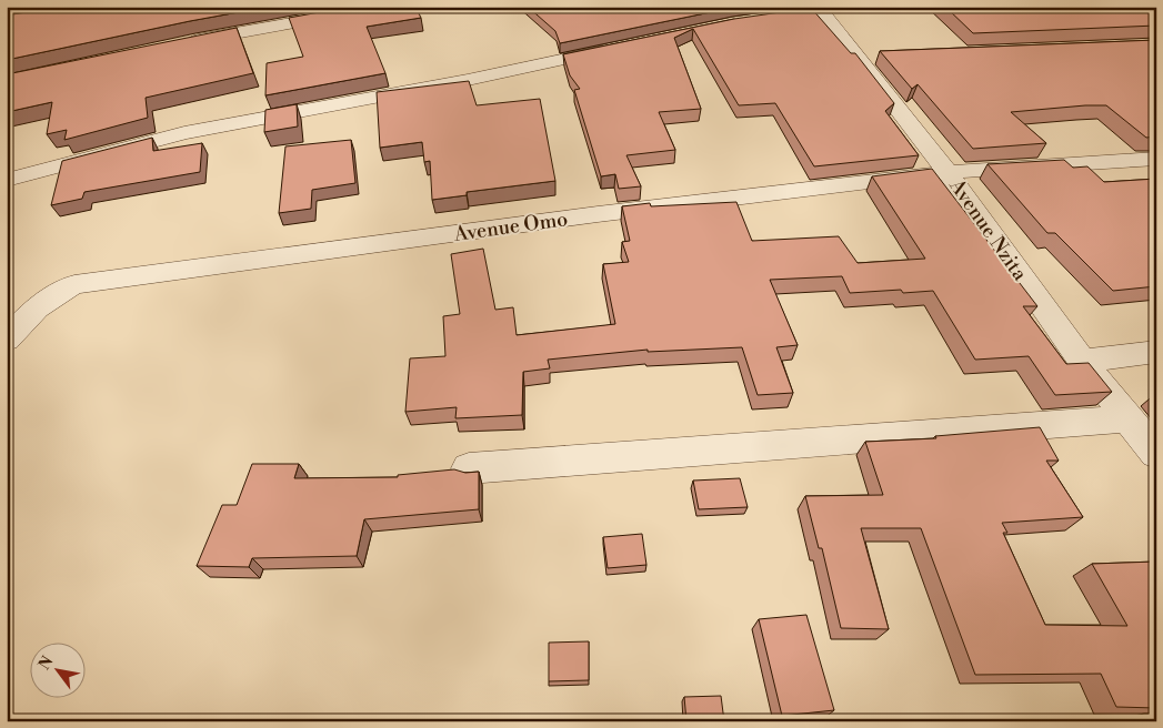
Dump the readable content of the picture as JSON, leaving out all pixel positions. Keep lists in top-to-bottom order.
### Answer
{
  "streets": {
    "street": ["Avenue Omo", "Avenue Nzita"]
  },
  "crossings": [
    ["Avenue Omo", "Avenue Nzita"]
  ],
  "north": "top left"
}
